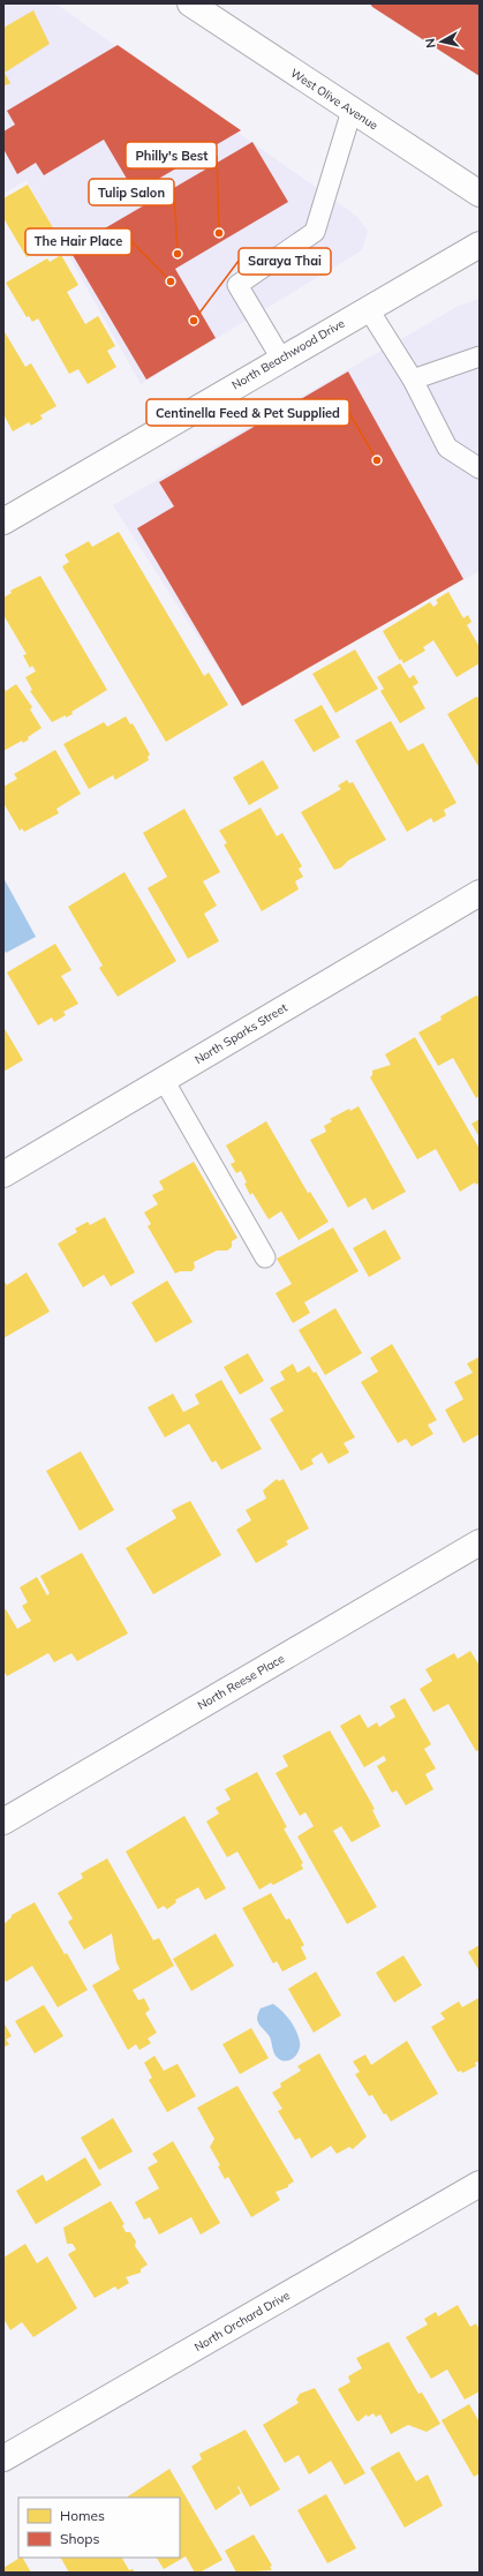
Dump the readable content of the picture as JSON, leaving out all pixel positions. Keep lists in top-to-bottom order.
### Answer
{
  "streets": {
    "street": [
      "West Olive Avenue",
      "North Beachwood Drive",
      "North Sparks Street",
      "North Reese Place",
      "North Orchard Drive"
    ]
  },
  "places": [
    "Philly's Best",
    "Tulip Salon",
    "The Hair Place",
    "Saraya Thai",
    "Centinella Feed & Pet Supplied"
  ],
  "legend": ["Homes", "Shops"],
  "north": "left"
}
